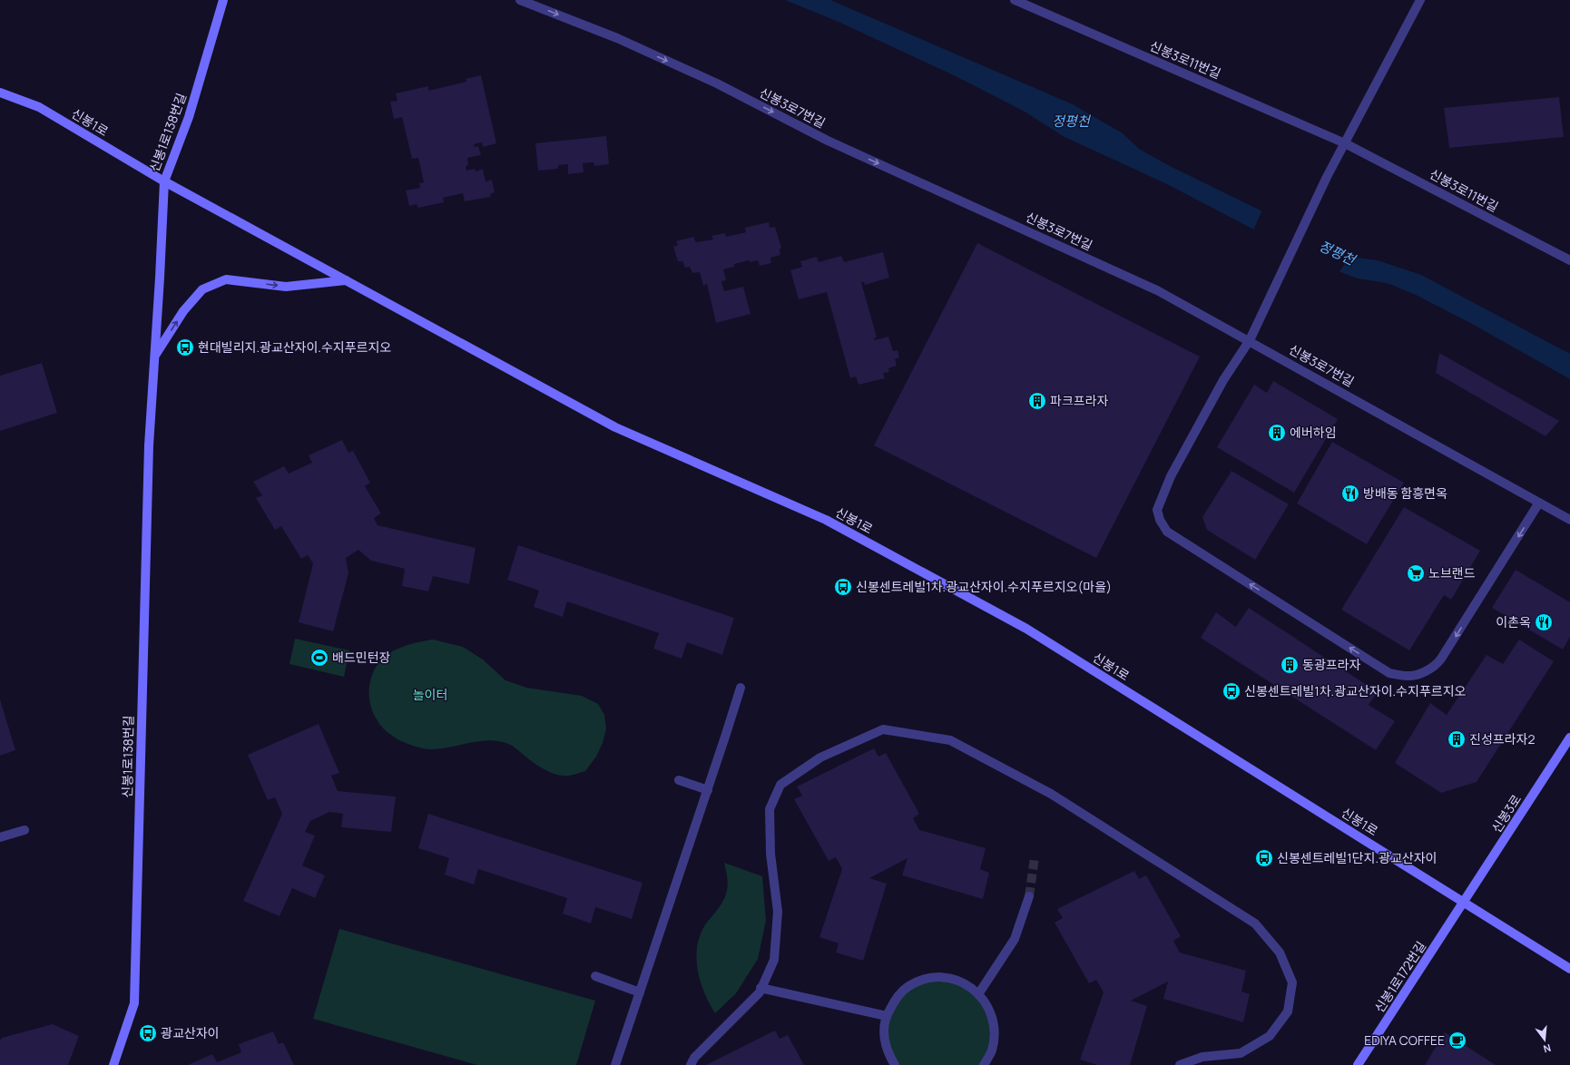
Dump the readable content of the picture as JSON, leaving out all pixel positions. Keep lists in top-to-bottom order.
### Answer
{
  "streets": {
    "street": [
      "신봉3로11번길",
      "신봉3로7번길",
      "신봉1로",
      "신봉1로138번길",
      "신봉3로",
      "신봉1로172번길"
    ]
  },
  "crossings": [
    ["신봉1로", "신봉1로138번길"],
    ["신봉1로", "신봉3로"],
    ["신봉1로", "신봉1로172번길"],
    ["신봉3로", "신봉1로172번길"]
  ],
  "one_way": ["신봉3로7번길"],
  "water": ["정평천"],
  "parks": ["놀이터"],
  "places": {
    "bus stop": [
      "현대빌리지.광교산자이.수지푸르지오",
      "신봉센트레빌1차.광교산자이.수지푸르지오(마을)",
      "신봉센트레빌1차.광교산자이.수지푸르지오",
      "신봉센트레빌1단지.광교산자이",
      "광교산자이"
    ],
    "building": [
      "파크프라자",
      "에버하임",
      "동광프라자",
      "진성프라자2"
    ],
    "restaurant": ["방배동 함흥면옥", "이촌옥"],
    "supermarket": ["노브랜드"],
    "sports": ["배드민턴장"],
    "cafe": ["EDIYA COFFEE"]
  },
  "north": "bottom"
}
